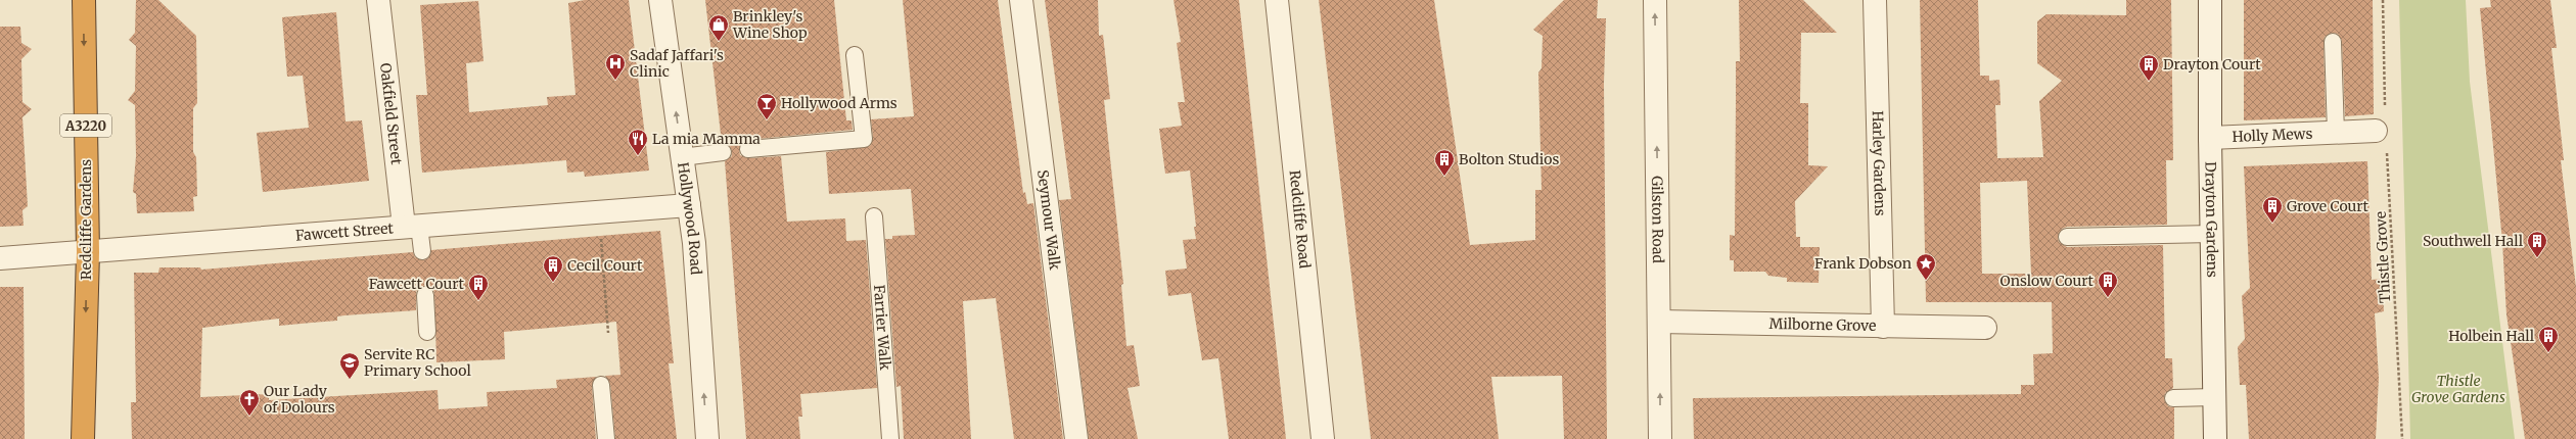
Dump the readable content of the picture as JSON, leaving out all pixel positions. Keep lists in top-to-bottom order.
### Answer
{
  "streets": {
    "highway": ["A3220", "Redcliffe Gardens"],
    "street": [
      "Oakfield Street",
      "Holly Mews",
      "Harley Gardens",
      "Hollywood Road",
      "Seymour Walk",
      "Redcliffe Road",
      "Gilston Road",
      "Drayton Gardens",
      "Fawcett Street",
      "Milborne Grove"
    ],
    "lane": ["Farrier Walk"],
    "path": ["Thistle Grove"]
  },
  "crossings": [
    ["Oakfield Street", "Fawcett Street"],
    ["Holly Mews", "Drayton Gardens"],
    ["Holly Mews", "Thistle Grove"],
    ["Harley Gardens", "Milborne Grove"],
    ["Hollywood Road", "Fawcett Street"],
    ["Redcliffe Gardens", "Fawcett Street"],
    ["Gilston Road", "Milborne Grove"]
  ],
  "one_way": ["Hollywood Road", "Redcliffe Gardens", "Gilston Road"],
  "parks": ["Thistle Grove Gardens"],
  "places": {
    "shop": ["Brinkley's Wine Shop"],
    "hospital": ["Sadaf Jaffari's Clinic"],
    "building": [
      "Drayton Court",
      "Bolton Studios",
      "Grove Court",
      "Southwell Hall",
      "Cecil Court",
      "Onslow Court",
      "Fawcett Court",
      "Holbein Hall"
    ],
    "bar": ["Hollywood Arms"],
    "restaurant": ["La mia Mamma"],
    "place": ["Frank Dobson"],
    "school or university": ["Servite RC Primary School"],
    "church": ["Our Lady of Dolours"]
  }
}
